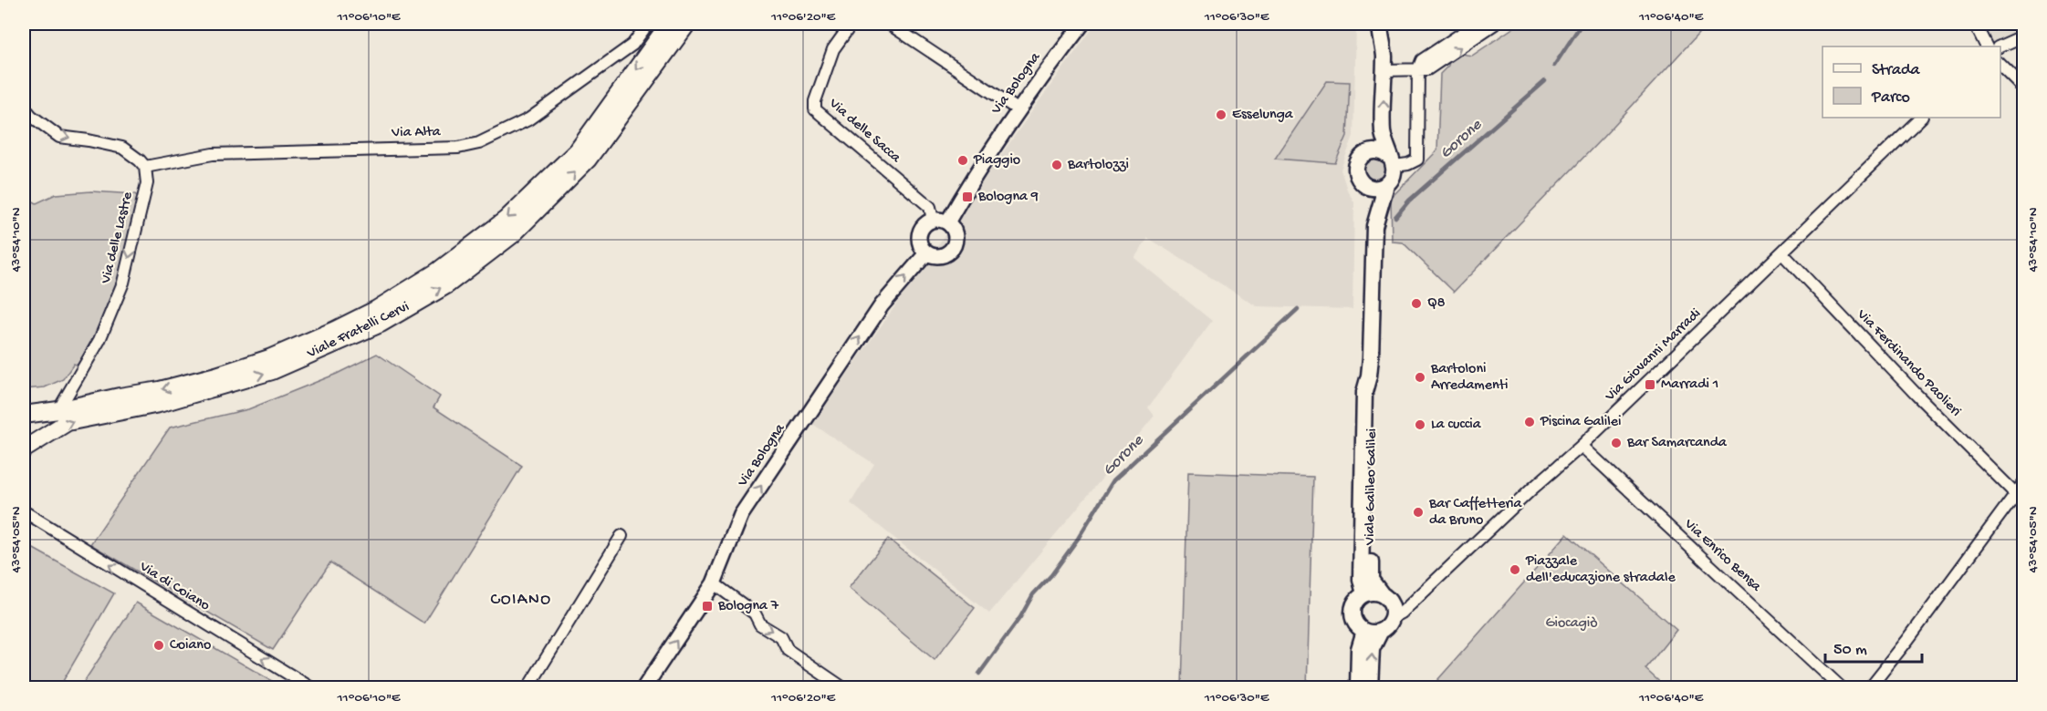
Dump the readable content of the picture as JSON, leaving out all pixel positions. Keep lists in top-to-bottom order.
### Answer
{
  "streets": {
    "main road": ["Viale Fratelli Cervi", "Viale Galileo Galilei"],
    "street": [
      "Via Bologna",
      "Via delle Sacca",
      "Via Alta",
      "Via delle Lastre",
      "Via Giovanni Marradi",
      "Via Ferdinando Paolieri",
      "Via Enrico Bensa",
      "Via di Coiano"
    ]
  },
  "crossings": [
    ["Via Bologna", "Via delle Sacca"],
    ["Via Alta", "Via delle Lastre"],
    ["Via delle Lastre", "Viale Fratelli Cervi"],
    ["Via Giovanni Marradi", "Via Ferdinando Paolieri"],
    ["Via Giovanni Marradi", "Viale Galileo Galilei"],
    ["Via Giovanni Marradi", "Via Enrico Bensa"]
  ],
  "one_way": ["Via Bologna", "Via delle Lastre", "Via di Coiano"],
  "districts": ["COIANO"],
  "water": ["Gorone"],
  "parks": ["Giocagiò"],
  "places": {
    "other": [
      "Esselunga",
      "Piaggio",
      "Bartolozzi",
      "Q8",
      "Bartoloni Arredamenti",
      "Piscina Galilei",
      "La cuccia",
      "Bar Samarcanda",
      "Bar Caffetteria da Bruno",
      "Piazzale dell'educazione stradale",
      "Coiano"
    ],
    "transit": ["Bologna 9", "Marradi 1", "Bologna 7"]
  },
  "legend": ["Strada", "Parco"],
  "scale_bar": "50 m",
  "coordinates": [
    "11°06'10\"E",
    "11°06'20\"E",
    "11°06'30\"E",
    "11°06'40\"E",
    "43°54'10\"N",
    "43°54'05\"N"
  ]
}
